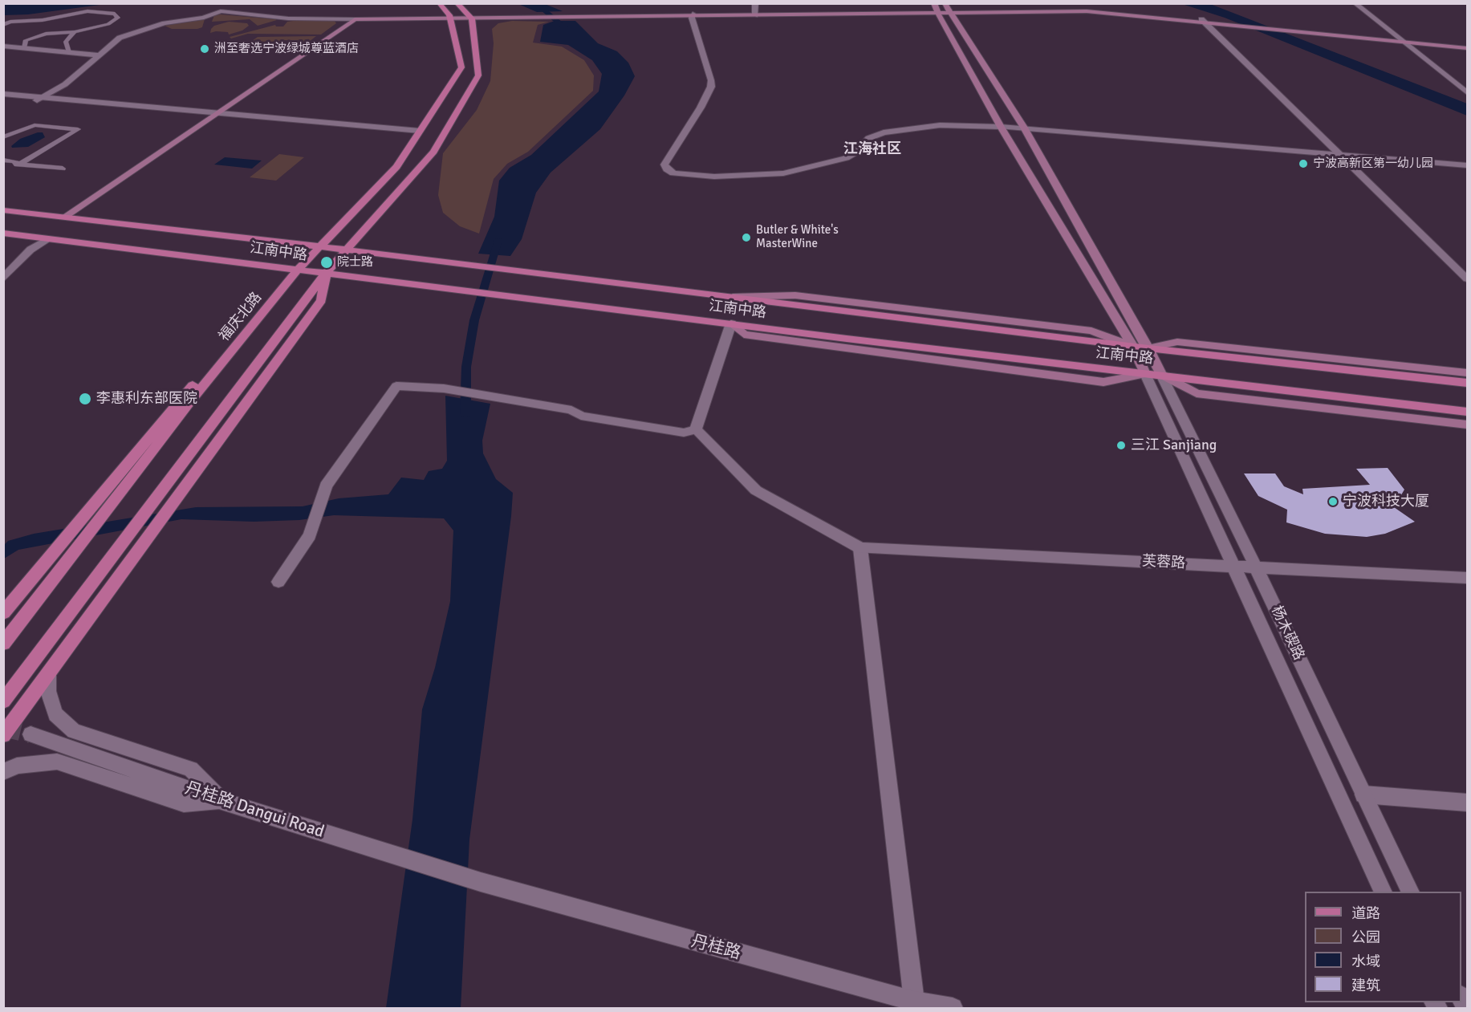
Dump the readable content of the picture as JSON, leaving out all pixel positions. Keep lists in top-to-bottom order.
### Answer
{
  "streets": {
    "main road": ["江南中路", "福庆北路"],
    "street": [
      "芙蓉路",
      "杨木碶路",
      "丹桂路 Dangui Road",
      "丹桂路"
    ]
  },
  "crossings": [
    ["江南中路", "福庆北路"],
    ["江南中路", "杨木碶路"],
    ["芙蓉路", "杨木碶路"],
    ["丹桂路 Dangui Road", "丹桂路"]
  ],
  "districts": ["江海社区"],
  "places": [
    "洲至奢选宁波绿城尊蓝酒店",
    "宁波高新区第一幼儿园",
    "Butler & White's MasterWine",
    "院士路",
    "李惠利东部医院",
    "三江 Sanjiang",
    "宁波科技大厦"
  ],
  "legend": [
    "道路",
    "公园",
    "水域",
    "建筑"
  ]
}
